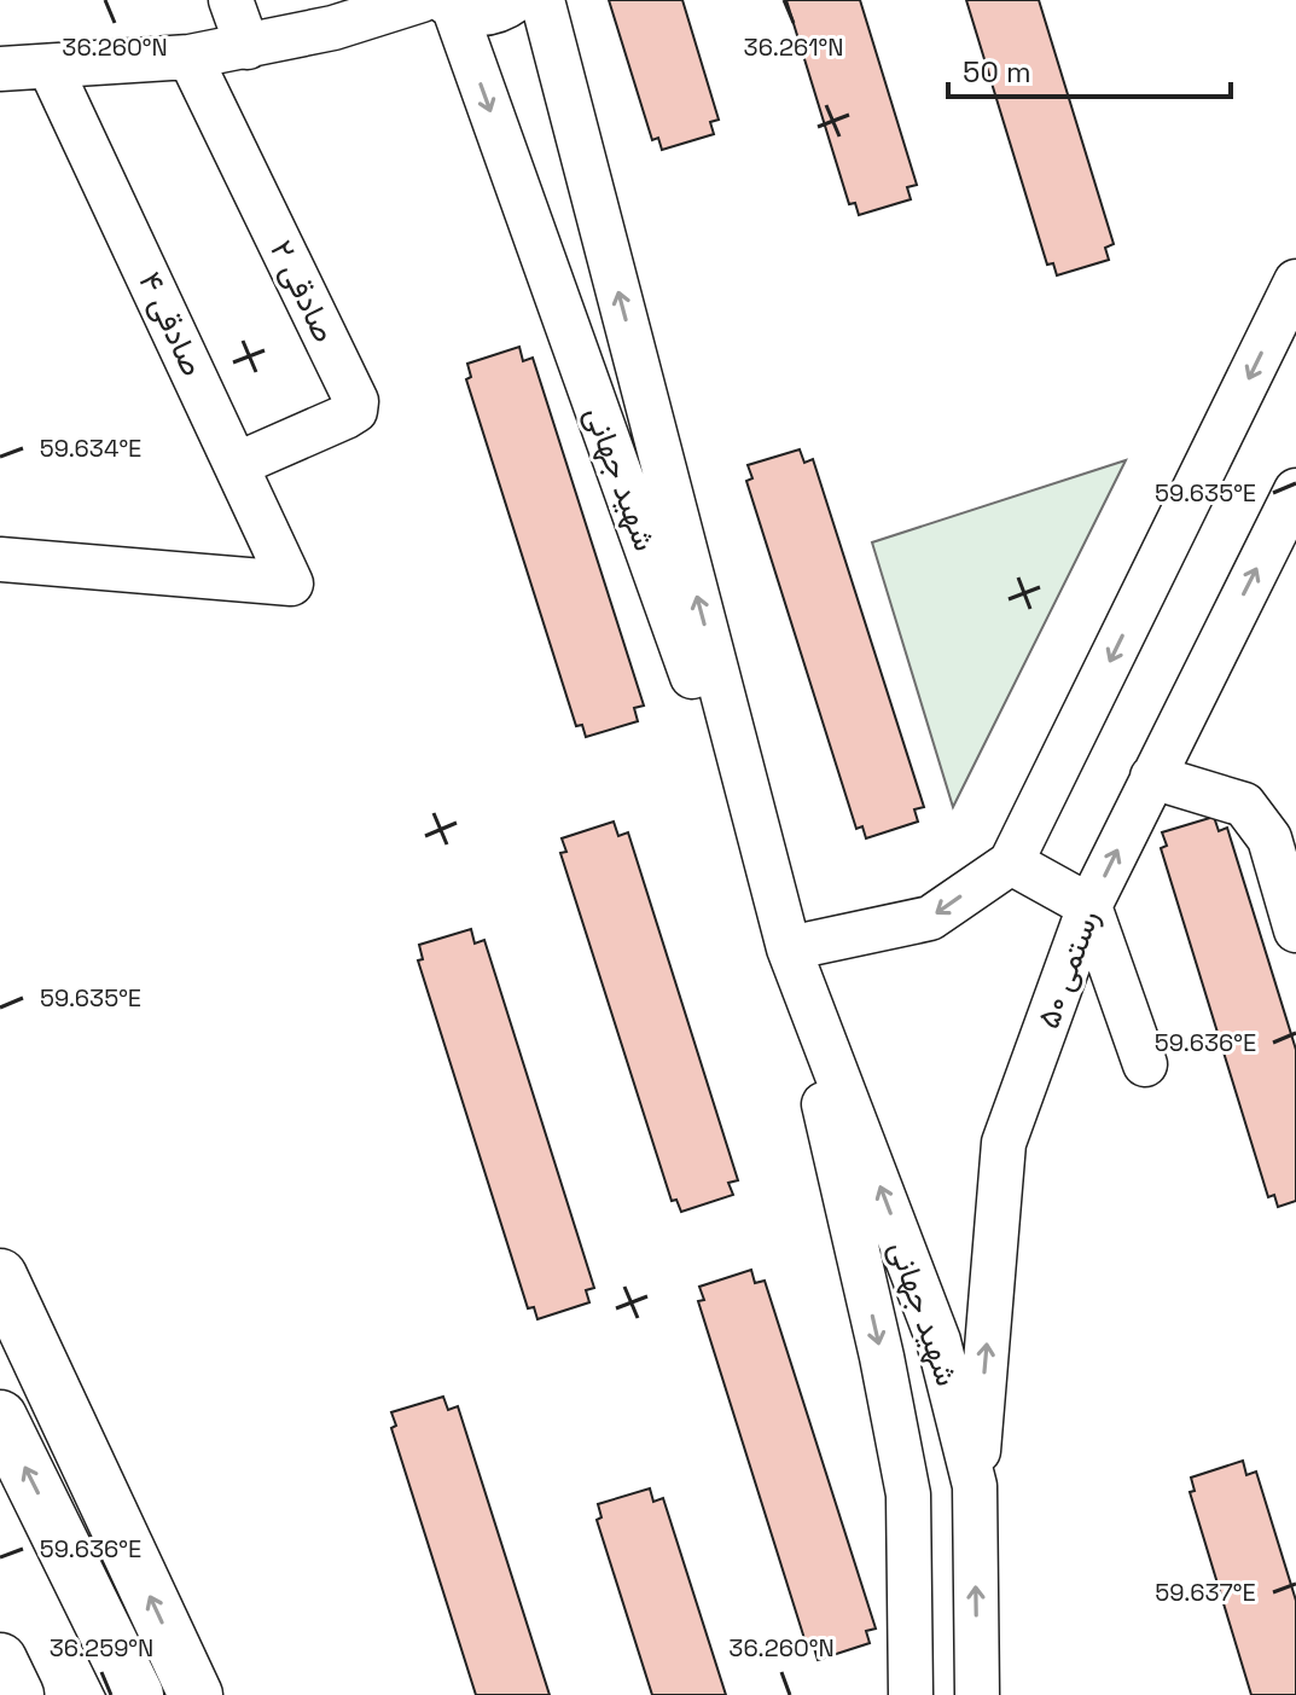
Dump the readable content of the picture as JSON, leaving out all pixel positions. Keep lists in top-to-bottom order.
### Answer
{
  "streets": {
    "street": [
      "صادقی ۲",
      "صادقی ۴",
      "شهید جهانی",
      "رستمی ۵۰"
    ]
  },
  "crossings": [
    ["صادقی ۲", "صادقی ۴"],
    ["شهید جهانی", "رستمی ۵۰"]
  ],
  "scale_bar": "50 m",
  "coordinates": [
    "36.260°N",
    "36.261°N",
    "59.634°E",
    "59.635°E",
    "59.636°E",
    "59.637°E",
    "36.259°N"
  ]
}
